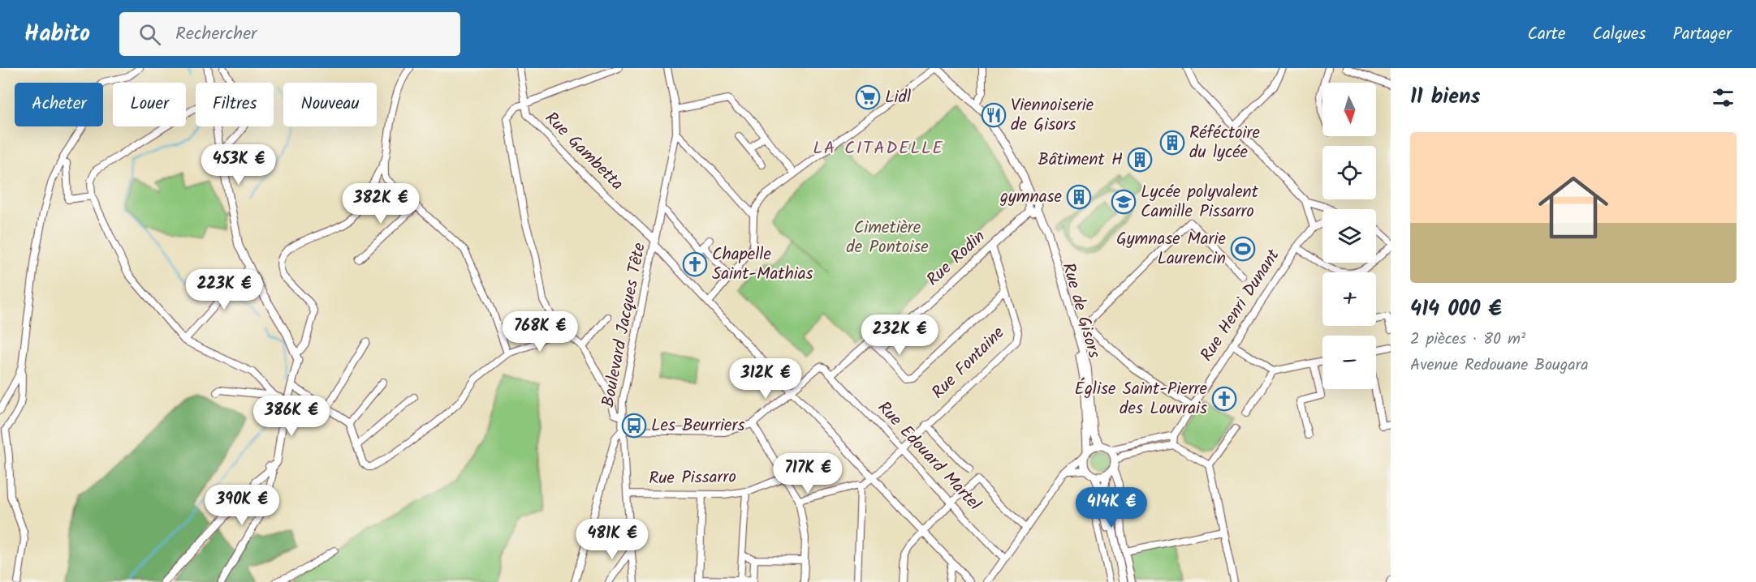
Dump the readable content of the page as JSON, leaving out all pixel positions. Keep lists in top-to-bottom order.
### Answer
{
  "streets": {
    "main road": ["Rue de Gisors"],
    "street": [
      "Rue Gambetta",
      "Rue Rodin",
      "Rue Henri Dunant",
      "Boulevard Jacques Tête",
      "Rue Fontaine",
      "Rue Edouard Martel",
      "Rue Pissarro"
    ]
  },
  "crossings": [
    ["Rue Gambetta", "Boulevard Jacques Tête"],
    ["Rue Gambetta", "Rue Fontaine"],
    ["Rue Rodin", "Rue de Gisors"],
    ["Rue Rodin", "Rue Fontaine"],
    ["Rue Fontaine", "Rue Edouard Martel"]
  ],
  "districts": ["LA CITADELLE"],
  "parks": ["Cimetière de Pontoise"],
  "places": {
    "supermarket": ["Lidl"],
    "restaurant": ["Viennoiserie de Gisors"],
    "building": ["Réféctoire du lycée", "Bâtiment H", "gymnase"],
    "school or university": ["Lycée polyvalent Camille Pissarro"],
    "sports": ["Gymnase Marie Laurencin"],
    "church": ["Chapelle Saint-Mathias", "Église Saint-Pierre des Louvrais"],
    "bus stop": ["Les Beurriers"]
  },
  "north": "bottom",
  "page": {
    "header": "Habito",
    "search": "Rechercher",
    "nav": ["Carte", "Calques", "Partager"],
    "heading": "11 biens",
    "map_buttons": ["+", "−"],
    "chip": [
      "Acheter",
      "Louer",
      "Filtres",
      "Nouveau"
    ],
    "list": [
      {
        "name": "414 000 €",
        "note": "2 pièces · 80 m² · Avenue Redouane Bougara"
      }
    ],
    "price": [
      "453K €",
      "382K €",
      "223K €",
      "768K €",
      "232K €",
      "312K €",
      "386K €",
      "717K €",
      "390K €",
      "414K €",
      "481K €"
    ]
  }
}
